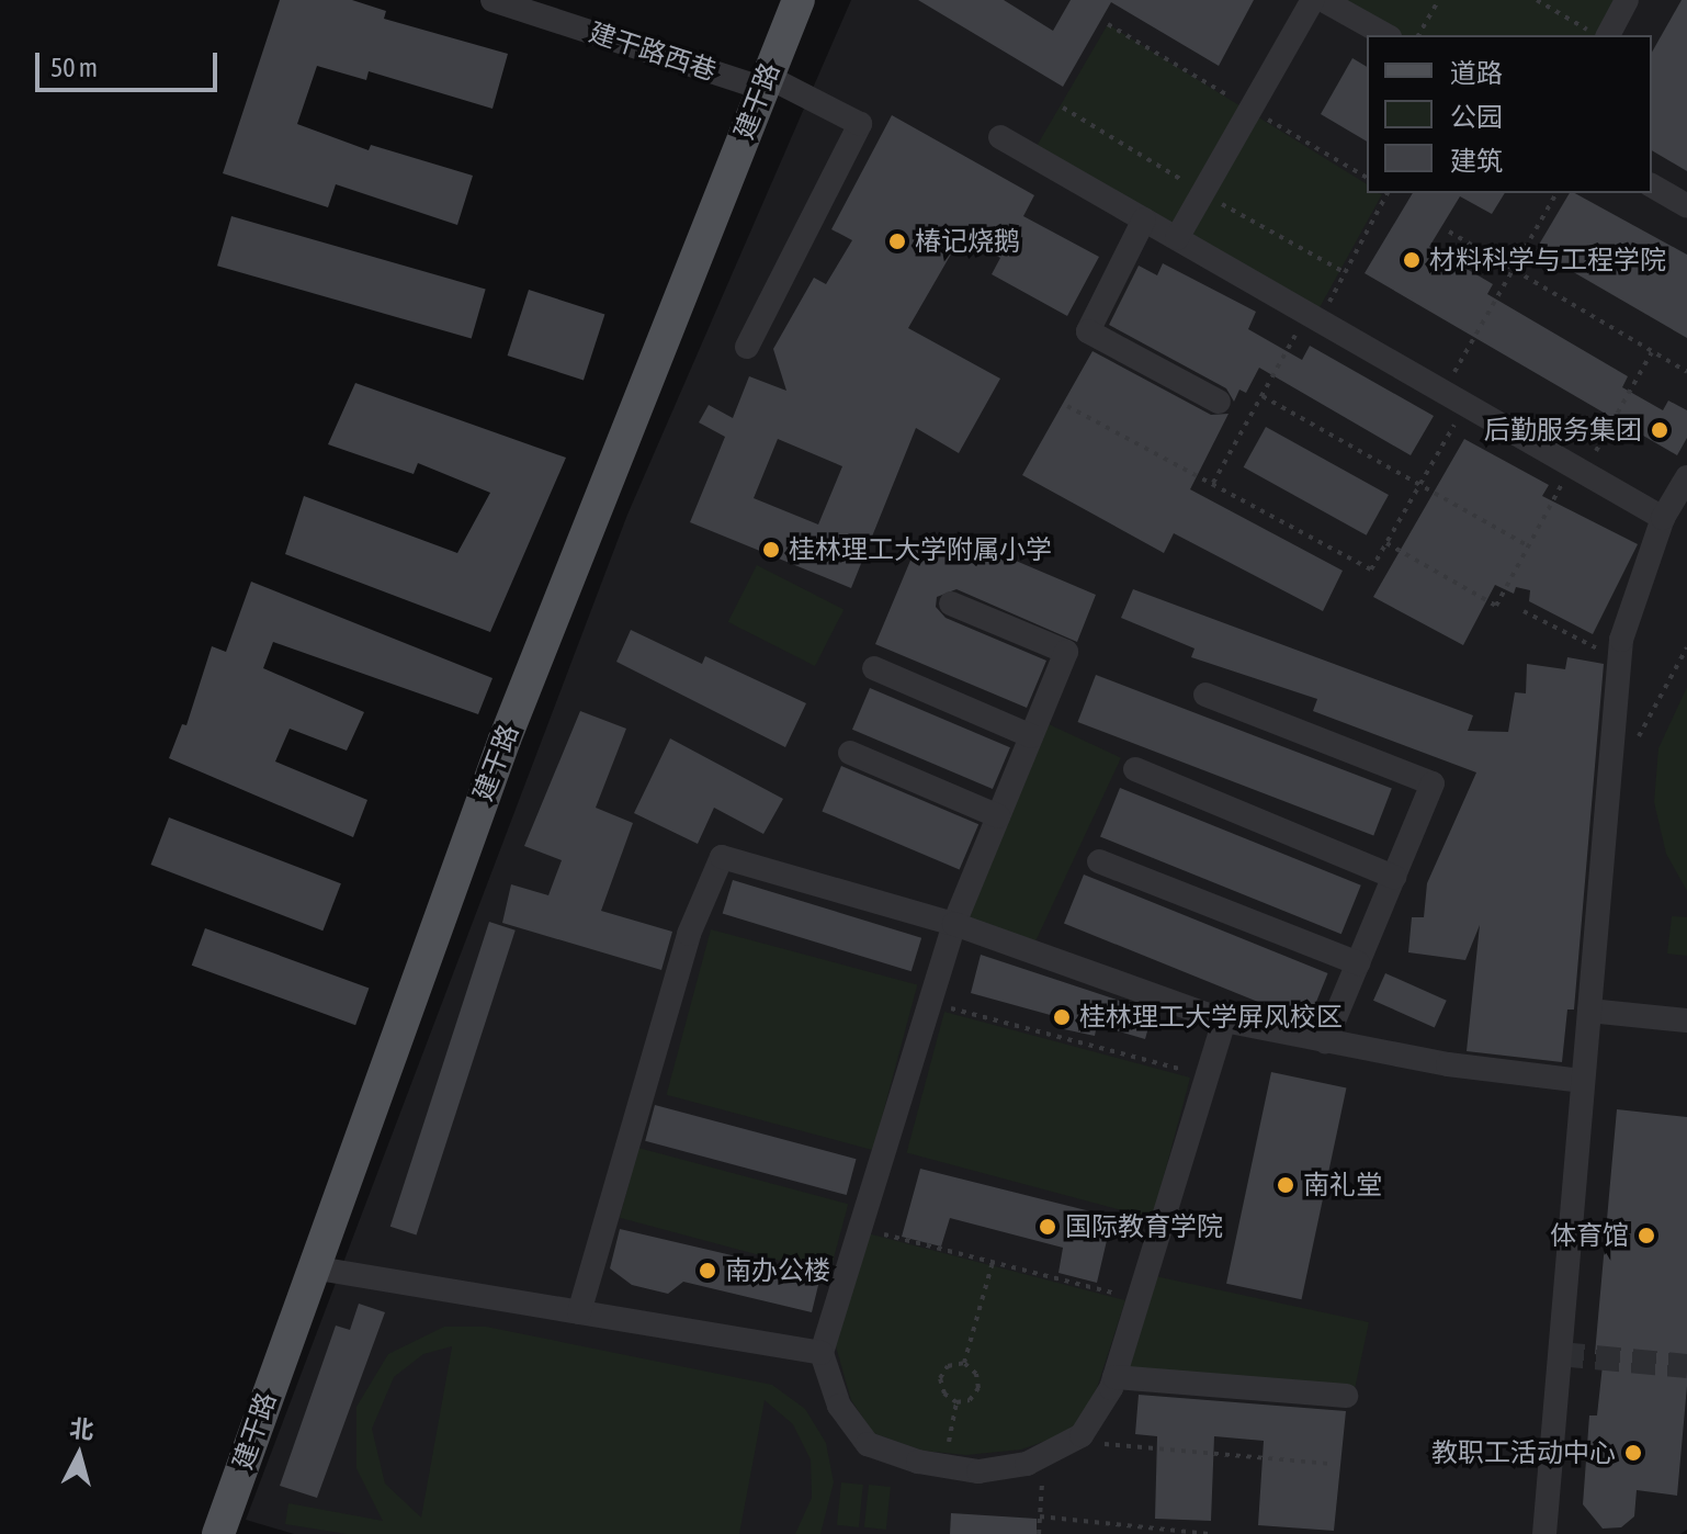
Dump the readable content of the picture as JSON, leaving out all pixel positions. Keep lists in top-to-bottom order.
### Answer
{
  "streets": {
    "main road": ["建干路"],
    "lane": ["建干路西巷"]
  },
  "crossings": [
    ["建干路西巷", "建干路"]
  ],
  "places": [
    "椿记烧鹅",
    "材料科学与工程学院",
    "后勤服务集团",
    "桂林理工大学附属小学",
    "桂林理工大学屏风校区",
    "南礼堂",
    "国际教育学院",
    "体育馆",
    "南办公楼",
    "教职工活动中心"
  ],
  "legend": ["道路", "公园", "建筑"],
  "scale_bar": "50 m",
  "north": "top"
}
